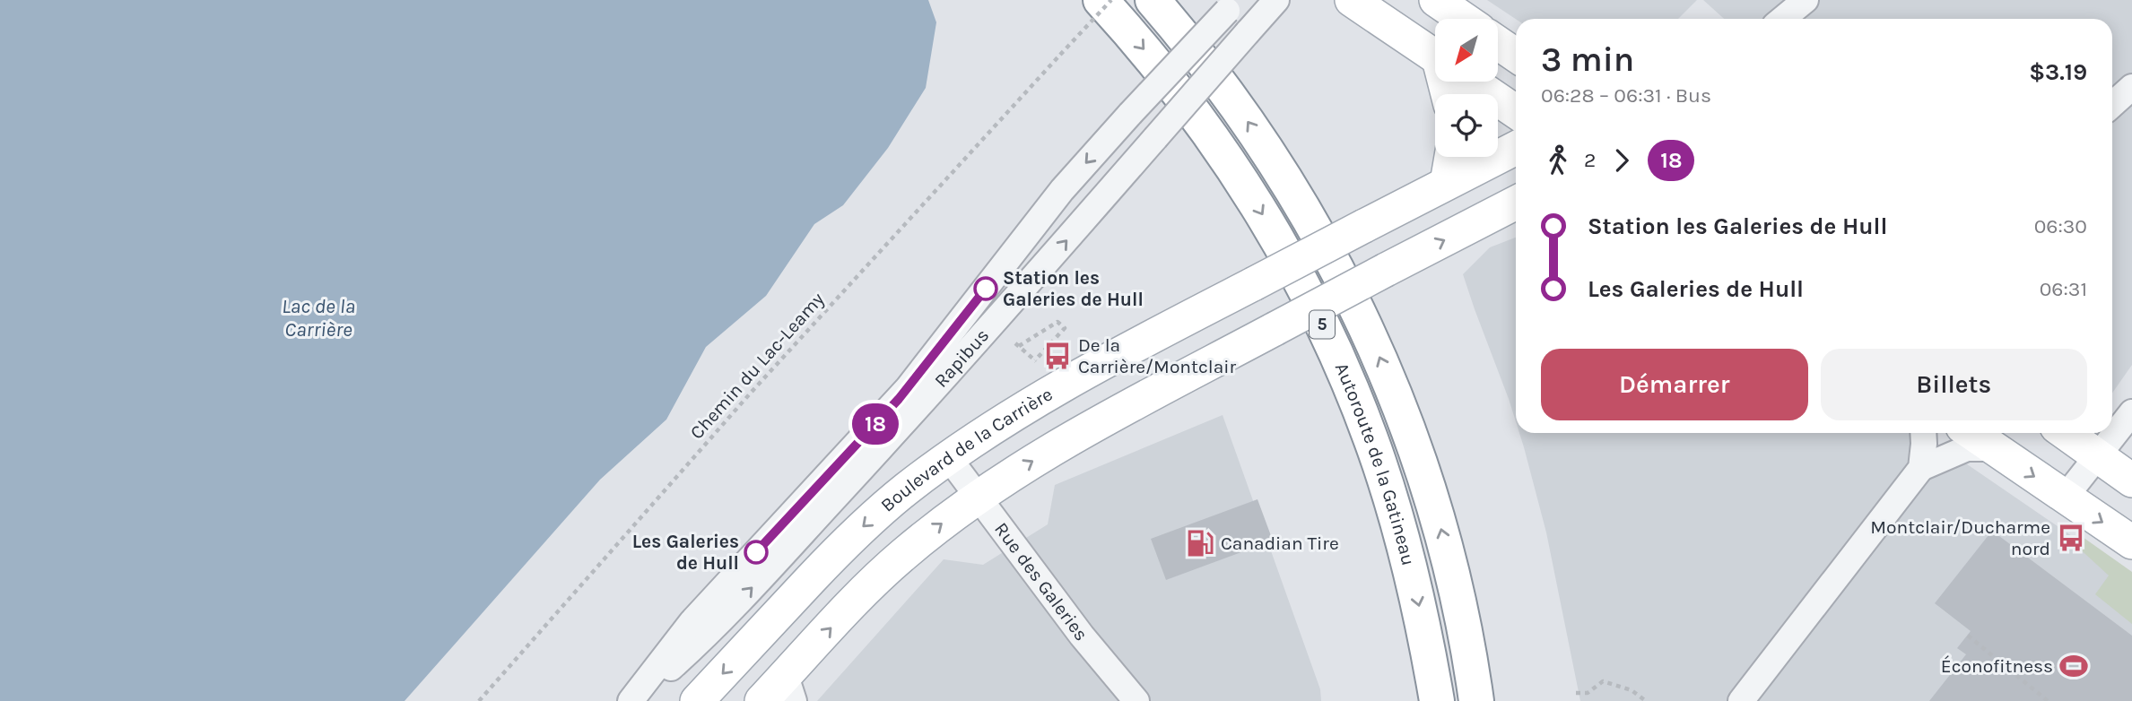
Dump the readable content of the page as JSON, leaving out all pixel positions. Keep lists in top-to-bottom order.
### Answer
{
  "streets": {
    "highway": ["5", "Autoroute de la Gatineau"],
    "main road": ["Boulevard de la Carrière"],
    "street": ["Rapibus", "Rue des Galeries"],
    "path": ["Chemin du Lac-Leamy"]
  },
  "crossings": [
    ["Boulevard de la Carrière", "Rue des Galeries"]
  ],
  "water": ["Lac de la Carrière"],
  "places": {
    "other": ["Station les Galeries de Hull", "Les Galeries de Hull"],
    "bus stop": ["De la Carrière/Montclair", "Montclair/Ducharme nord"],
    "fuel station": ["Canadian Tire"],
    "sports": ["Éconofitness"]
  },
  "lines": ["bus line 18"],
  "north": "bottom left",
  "page": {
    "on_map": "18",
    "heading": ["3 min", "06:28 – 06:31 · Bus", "$3.19"],
    "legs": ["2", "18"],
    "list": [
      {
        "name": "Station les Galeries de Hull",
        "value": "06:30"
      },
      {
        "name": "Les Galeries de Hull",
        "value": "06:31"
      }
    ],
    "buttons": ["Démarrer", "Billets"]
  }
}
